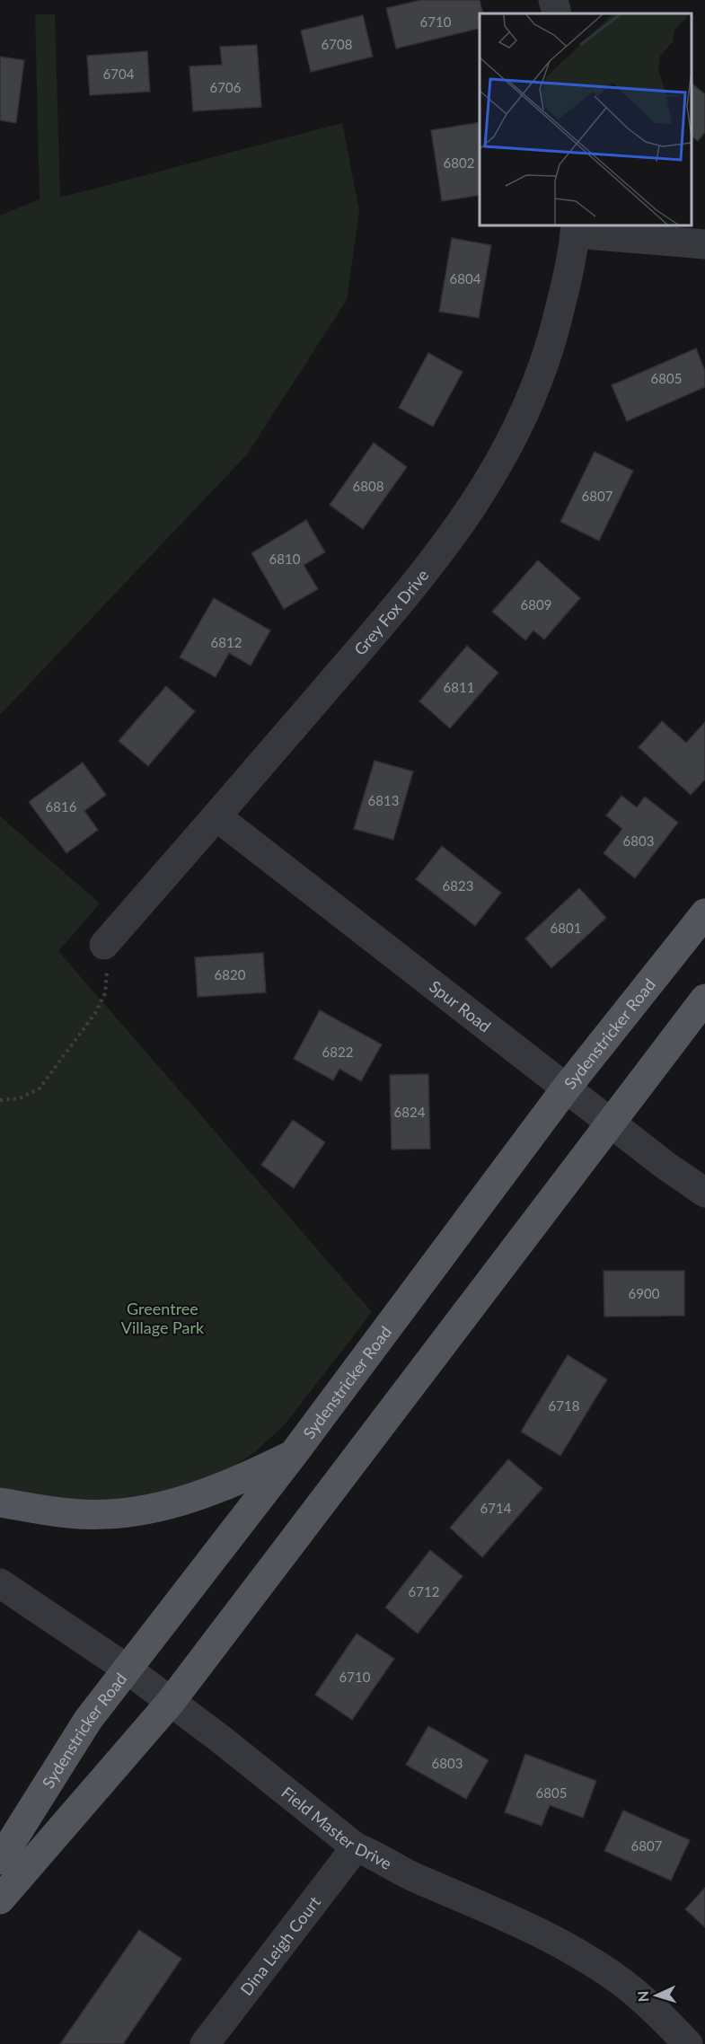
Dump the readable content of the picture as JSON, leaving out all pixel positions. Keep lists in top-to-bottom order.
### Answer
{
  "streets": {
    "main road": ["Sydenstricker Road"],
    "street": [
      "Grey Fox Drive",
      "Spur Road",
      "Field Master Drive",
      "Dina Leigh Court"
    ]
  },
  "crossings": [
    ["Grey Fox Drive", "Spur Road"],
    ["Spur Road", "Sydenstricker Road"],
    ["Sydenstricker Road", "Field Master Drive"],
    ["Field Master Drive", "Dina Leigh Court"]
  ],
  "parks": ["Greentree Village Park"],
  "house_numbers": [
    "6710",
    "6708",
    "6704",
    "6706",
    "6802",
    "6804",
    "6805",
    "6808",
    "6807",
    "6810",
    "6809",
    "6812",
    "6811",
    "6813",
    "6816",
    "6803",
    "6823",
    "6801",
    "6820",
    "6822",
    "6824",
    "6900",
    "6718",
    "6714",
    "6712",
    "6710",
    "6803",
    "6805",
    "6807"
  ],
  "north": "left"
}
